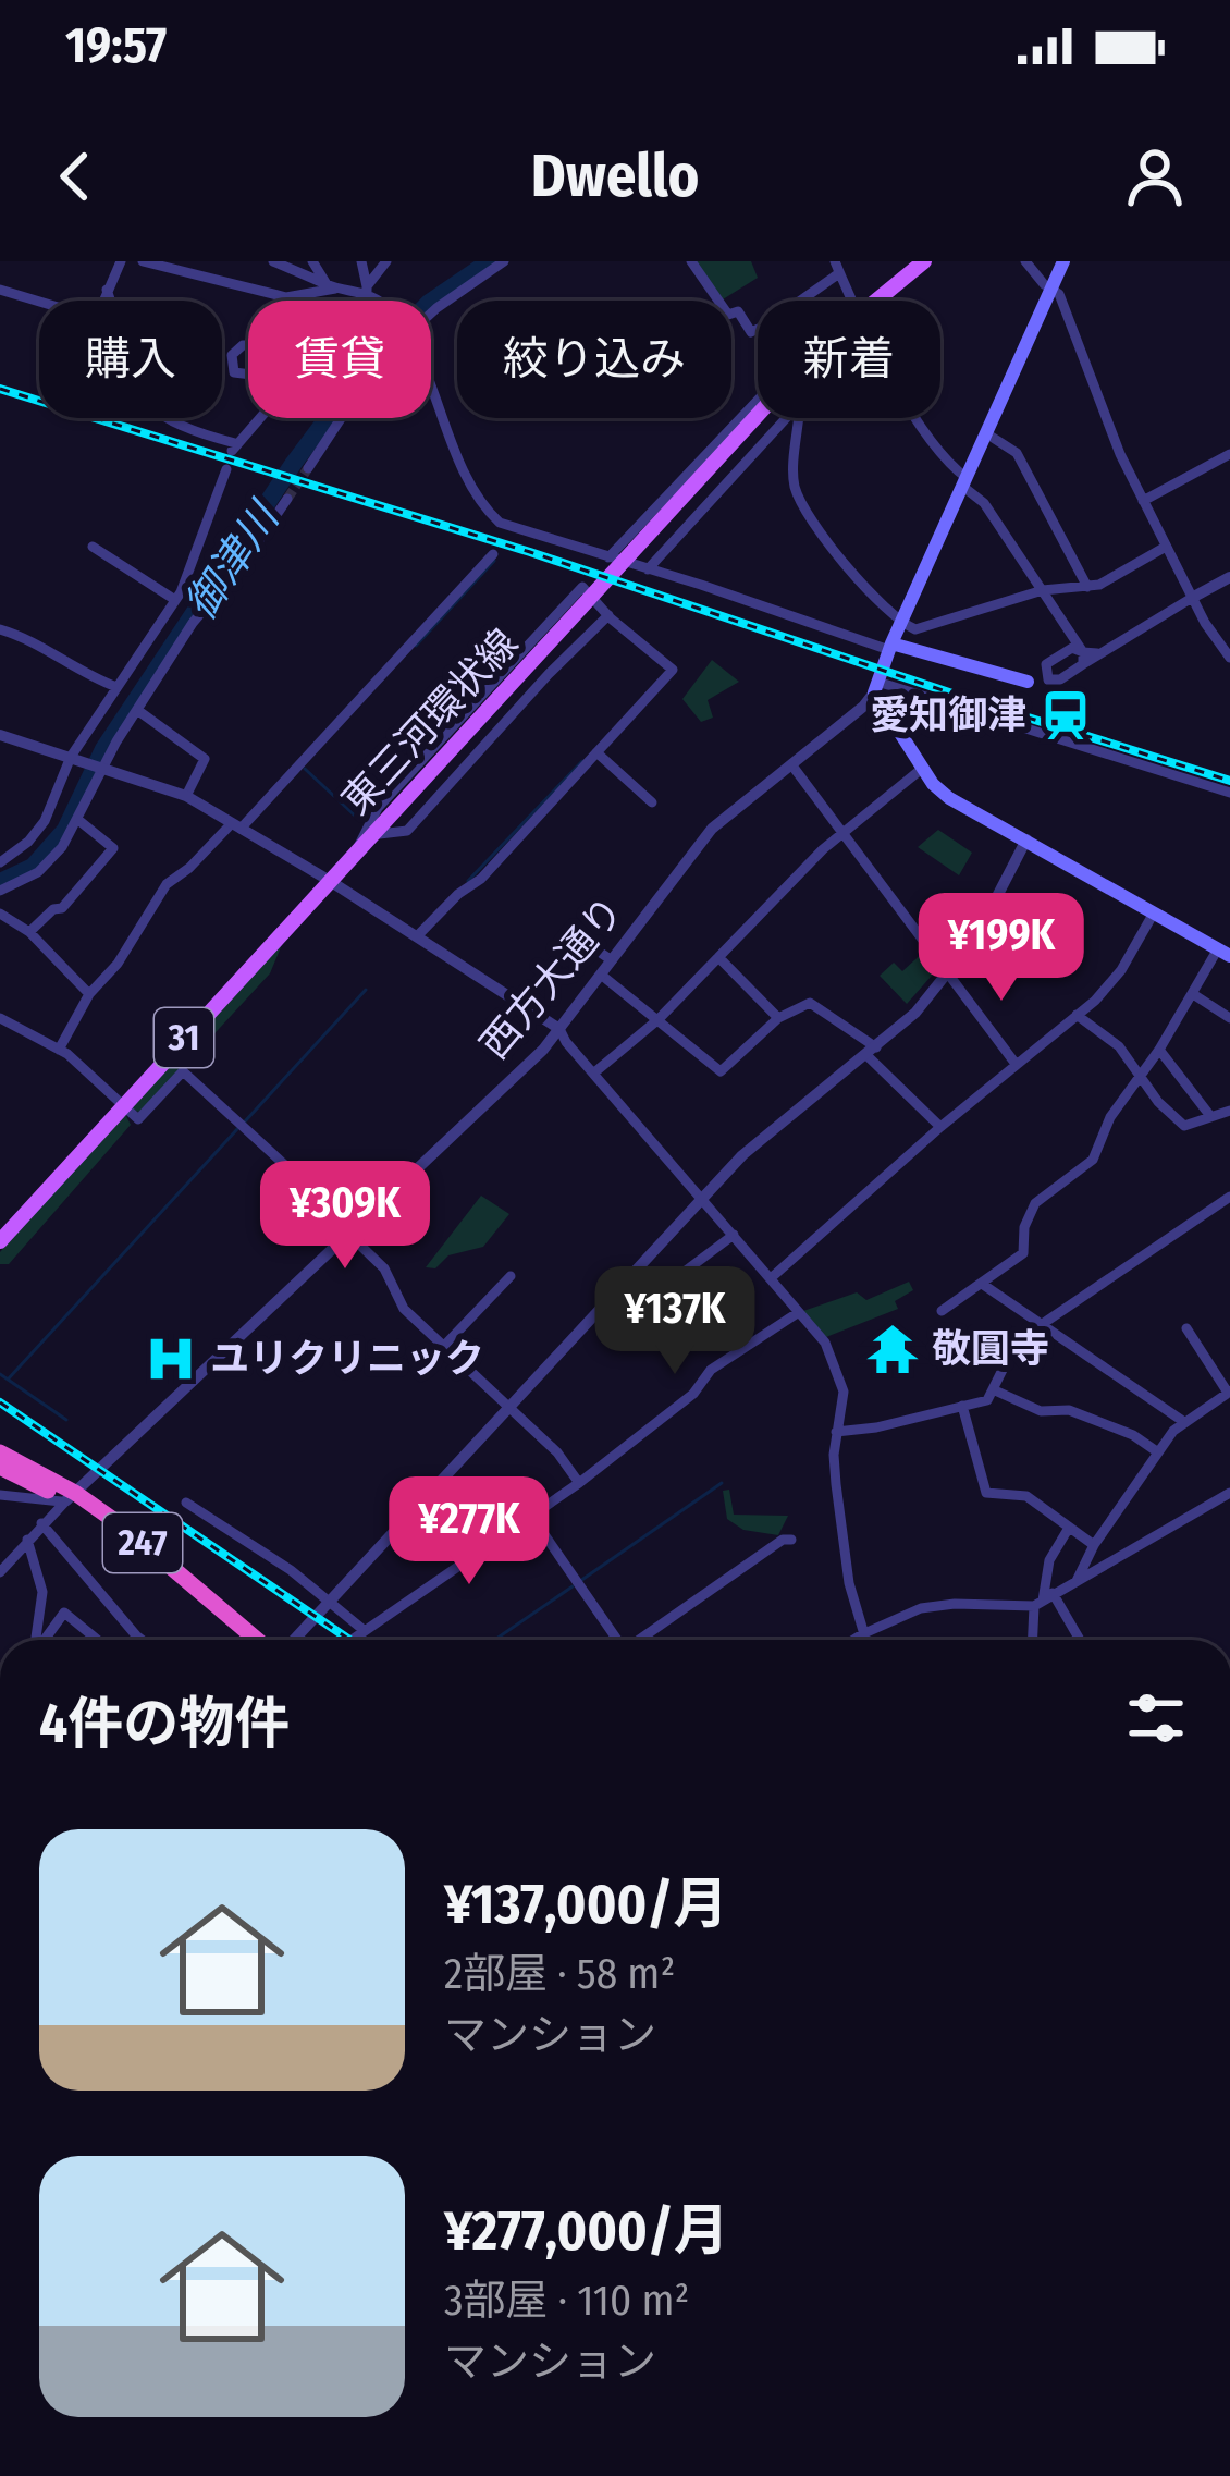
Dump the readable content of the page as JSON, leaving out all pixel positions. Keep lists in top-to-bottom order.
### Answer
{
  "streets": {
    "highway": ["247"],
    "main road": ["東三河環状線", "31"],
    "street": ["西方大通り"]
  },
  "crossings": [
    ["西方大通り", "247"]
  ],
  "water": ["御津川"],
  "places": {
    "station": ["愛知御津"],
    "temple": ["敬圓寺"],
    "hospital": ["ユリクリニック"]
  },
  "page": {
    "status": "19:57",
    "header": "Dwello",
    "chip": [
      "購入",
      "賃貸",
      "絞り込み",
      "新着"
    ],
    "price": [
      "¥199K",
      "¥309K",
      "¥137K",
      "¥277K"
    ],
    "heading": "4件の物件",
    "list": [
      {
        "name": "¥137,000/月",
        "note": "2部屋 · 58 m² · マンション"
      },
      {
        "name": "¥277,000/月",
        "note": "3部屋 · 110 m² · マンション"
      }
    ]
  }
}
